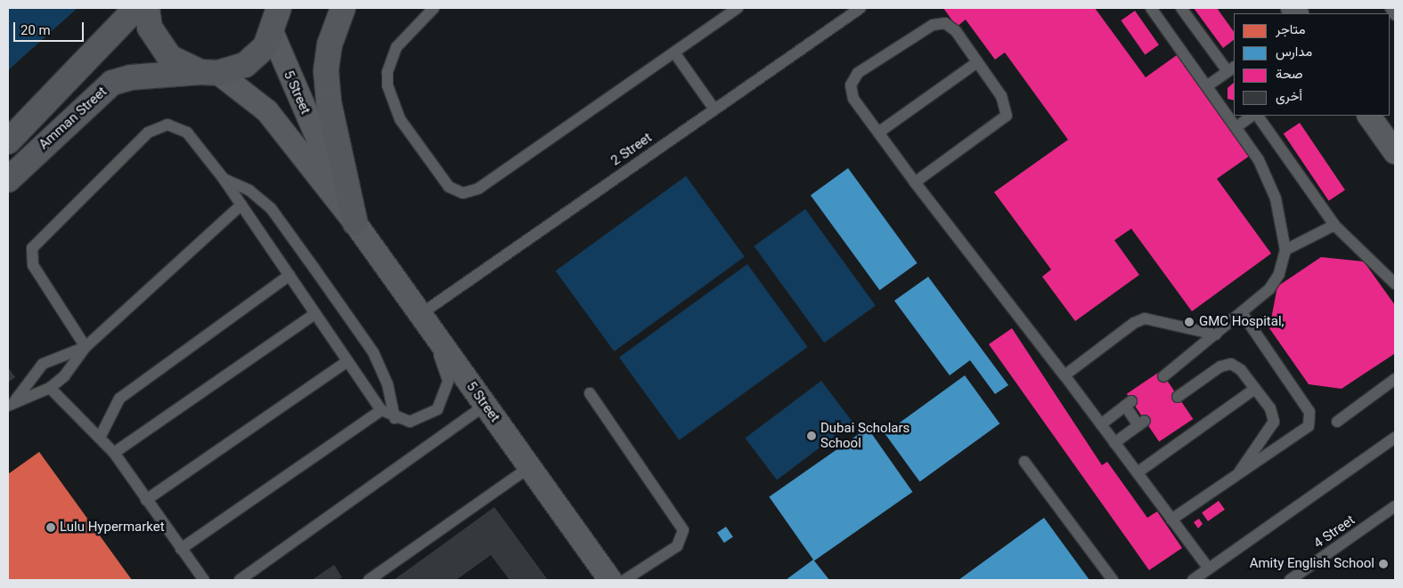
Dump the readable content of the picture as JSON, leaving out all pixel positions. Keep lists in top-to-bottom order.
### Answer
{
  "streets": {
    "street": ["5 Street", "Amman Street"],
    "lane": ["2 Street", "4 Street"]
  },
  "crossings": [
    ["5 Street", "Amman Street"],
    ["5 Street", "2 Street"]
  ],
  "places": [
    "GMC Hospital,",
    "Dubai Scholars School",
    "Lulu Hypermarket",
    "Amity English School"
  ],
  "legend": [
    "متاجر",
    "مدارس",
    "صحة",
    "أخرى"
  ],
  "scale_bar": "20 m"
}
